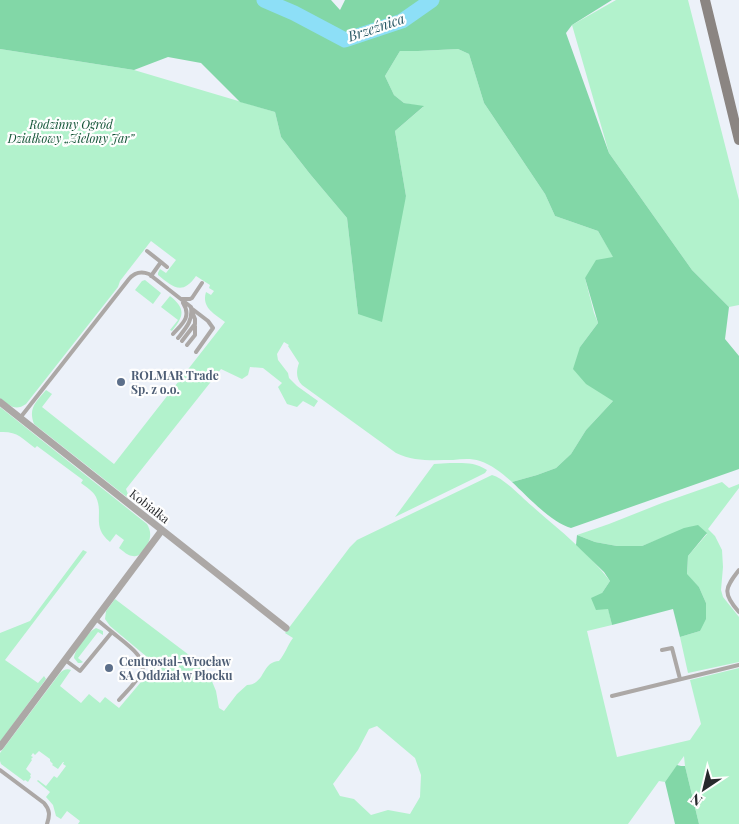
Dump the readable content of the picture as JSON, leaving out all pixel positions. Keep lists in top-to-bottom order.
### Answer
{
  "streets": {
    "street": ["Kobiałka"]
  },
  "water": ["Brzeźnica"],
  "parks": ["Rodzinny Ogród Działkowy „Zielony Jar”"],
  "places": ["ROLMAR Trade Sp. z o.o.", "Centrostal-Wrocław SA Oddział w Płocku"],
  "north": "bottom left"
}
